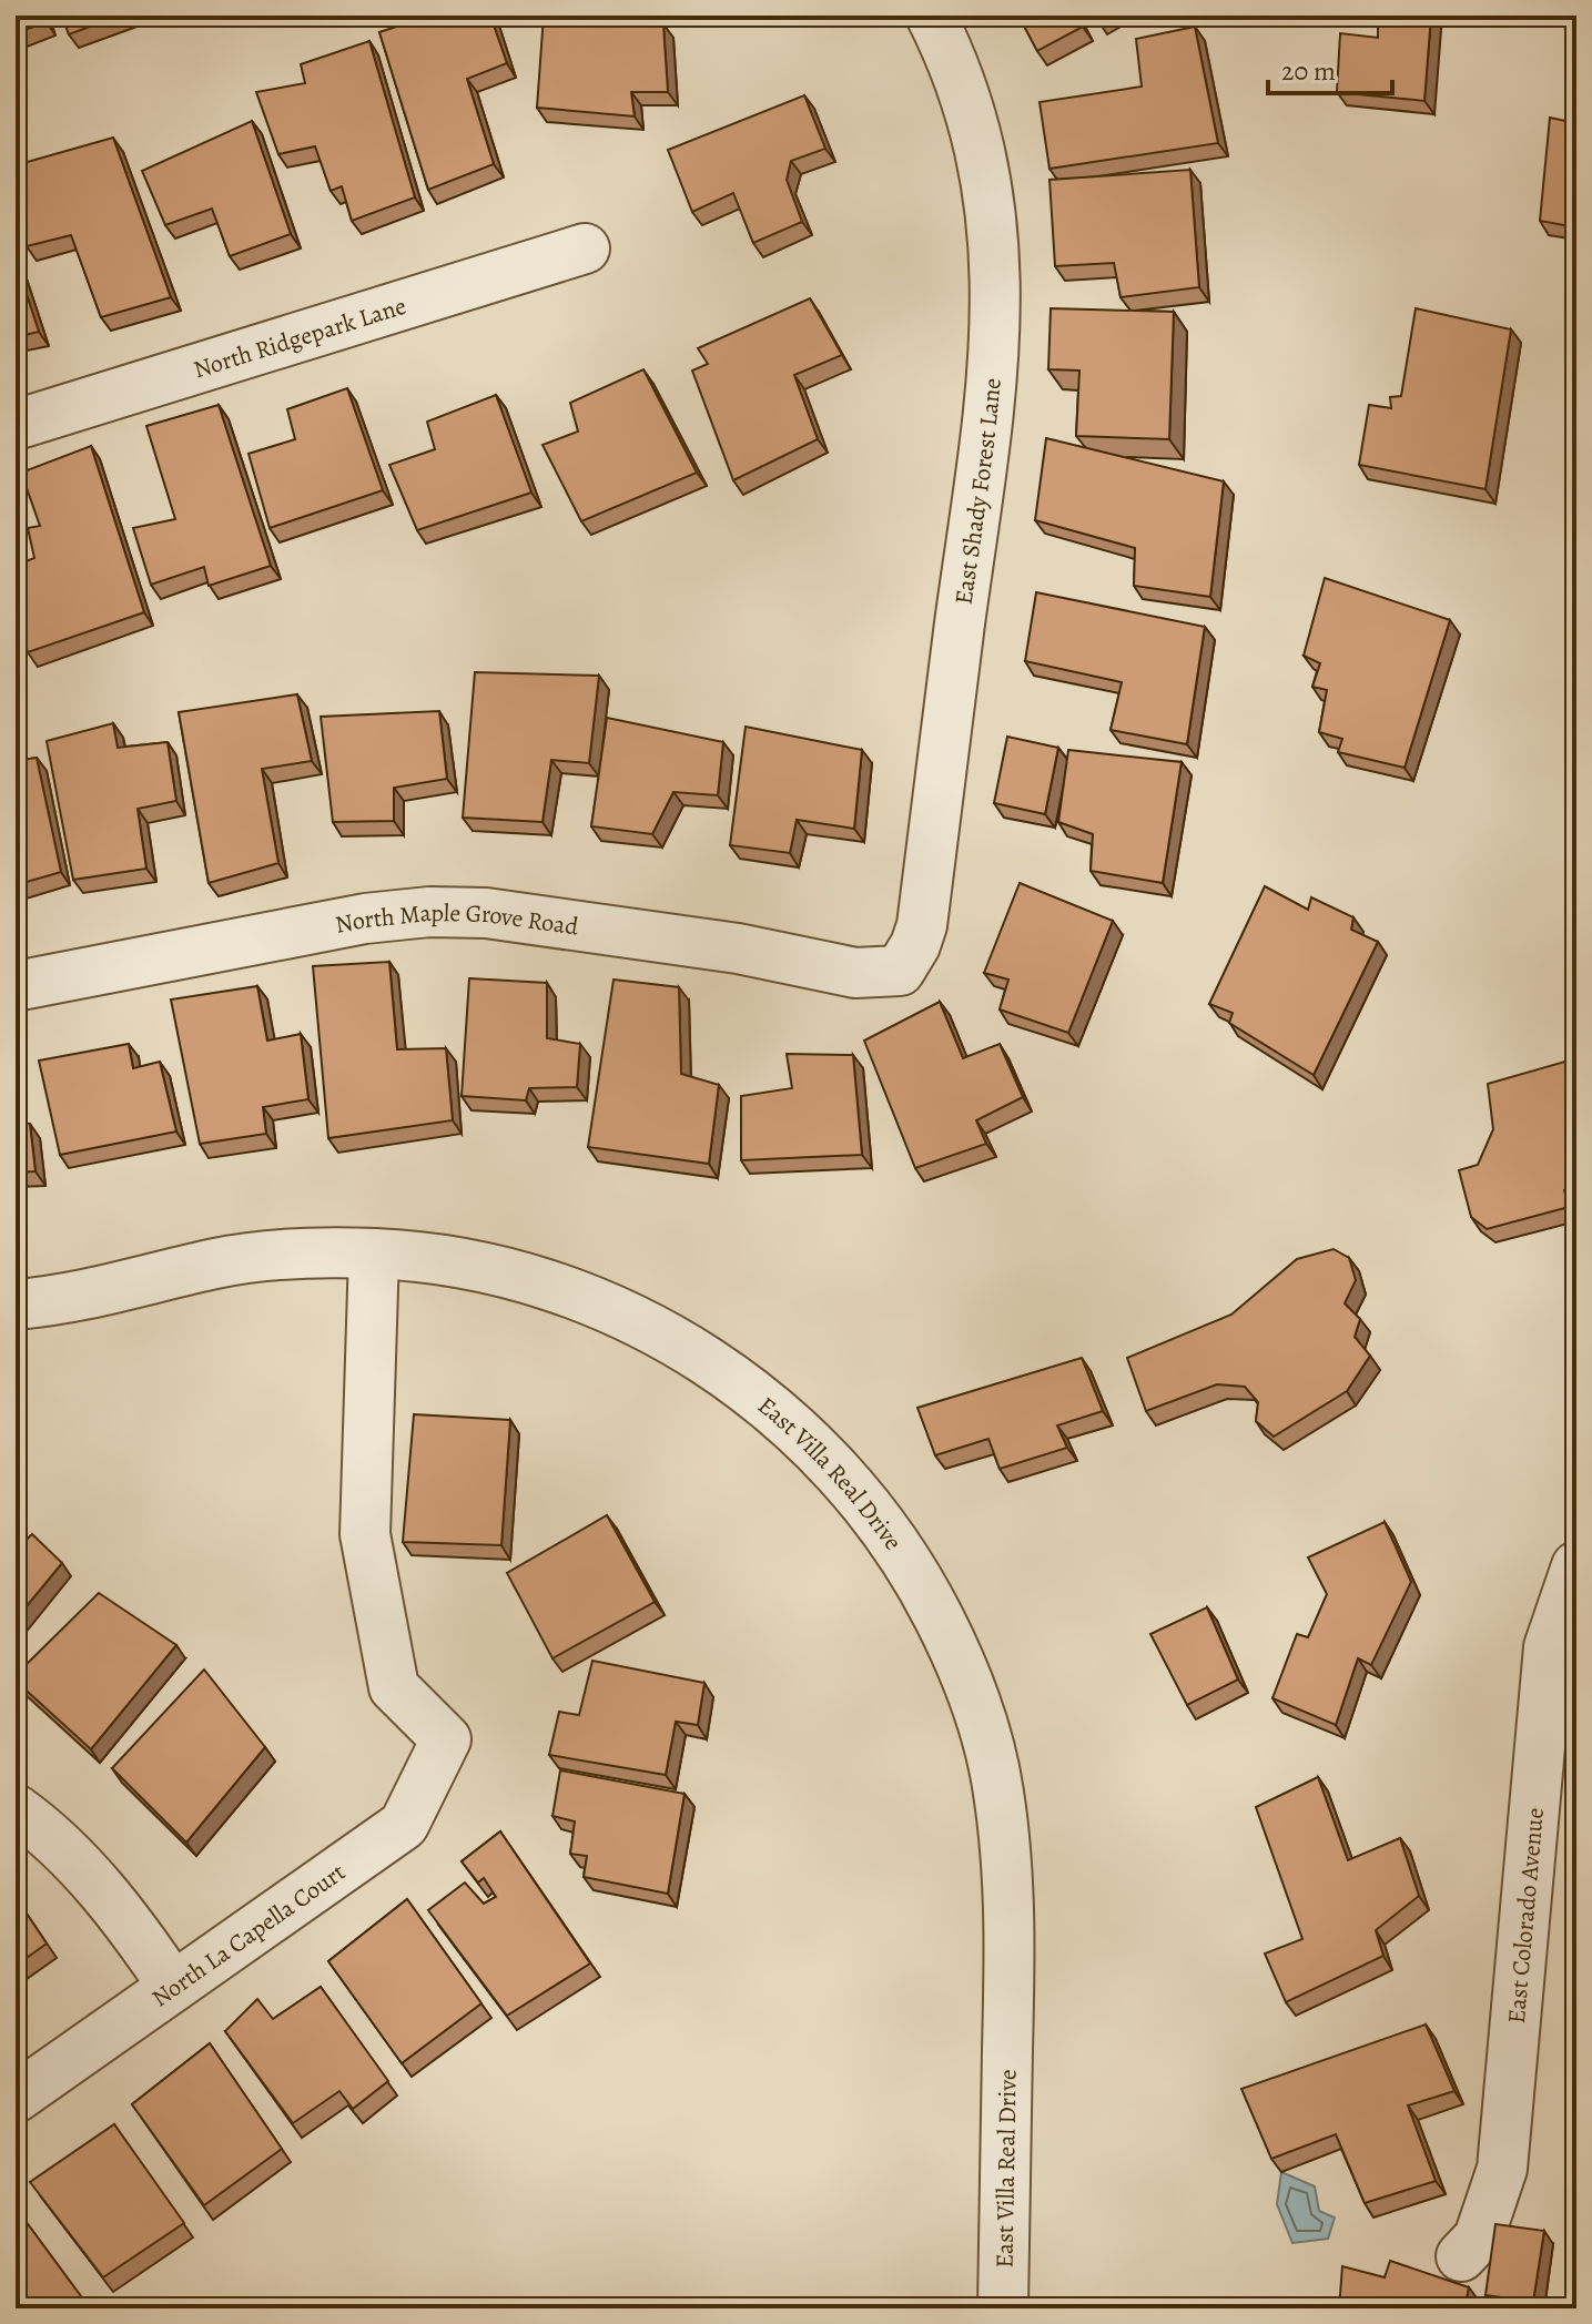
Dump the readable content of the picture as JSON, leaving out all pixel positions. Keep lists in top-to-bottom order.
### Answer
{
  "streets": {
    "street": [
      "North Ridgepark Lane",
      "East Shady Forest Lane",
      "North Maple Grove Road",
      "East Villa Real Drive",
      "East Colorado Avenue",
      "North La Capella Court"
    ]
  },
  "crossings": [
    ["East Shady Forest Lane", "North Maple Grove Road"],
    ["East Villa Real Drive", "North La Capella Court"]
  ],
  "scale_bar": "20 m"
}
